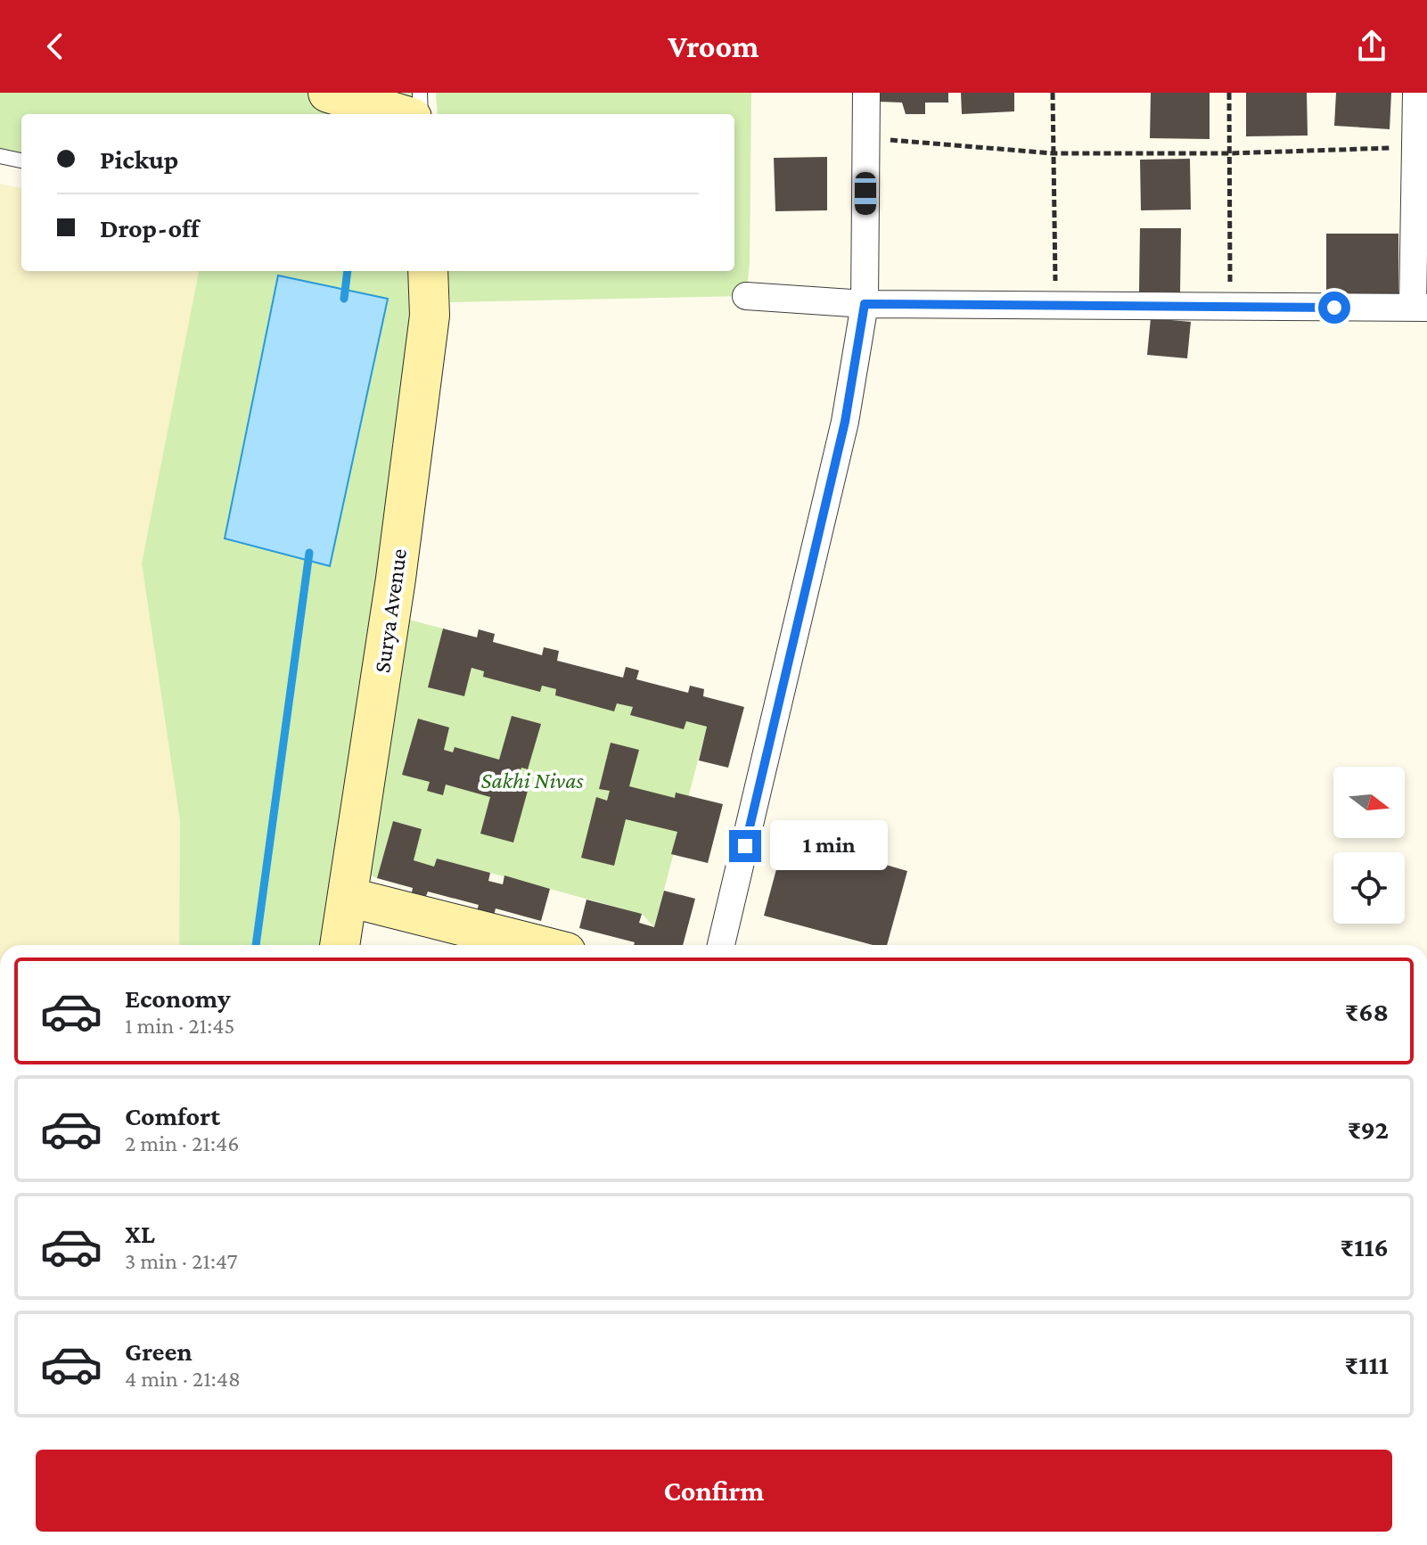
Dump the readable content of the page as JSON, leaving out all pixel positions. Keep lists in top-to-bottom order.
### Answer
{
  "streets": {
    "street": ["Surya Avenue"]
  },
  "parks": ["Sakhi Nivas"],
  "north": "right",
  "page": {
    "header": "Vroom",
    "banner": ["Pickup", "Drop-off"],
    "bubble": "1 min",
    "list": [
      {
        "name": "Economy",
        "note": "1 min · 21:45",
        "value": "₹68"
      },
      {
        "name": "Comfort",
        "note": "2 min · 21:46",
        "value": "₹92"
      },
      {
        "name": "XL",
        "note": "3 min · 21:47",
        "value": "₹116"
      },
      {
        "name": "Green",
        "note": "4 min · 21:48",
        "value": "₹111"
      }
    ],
    "buttons": "Confirm"
  }
}
